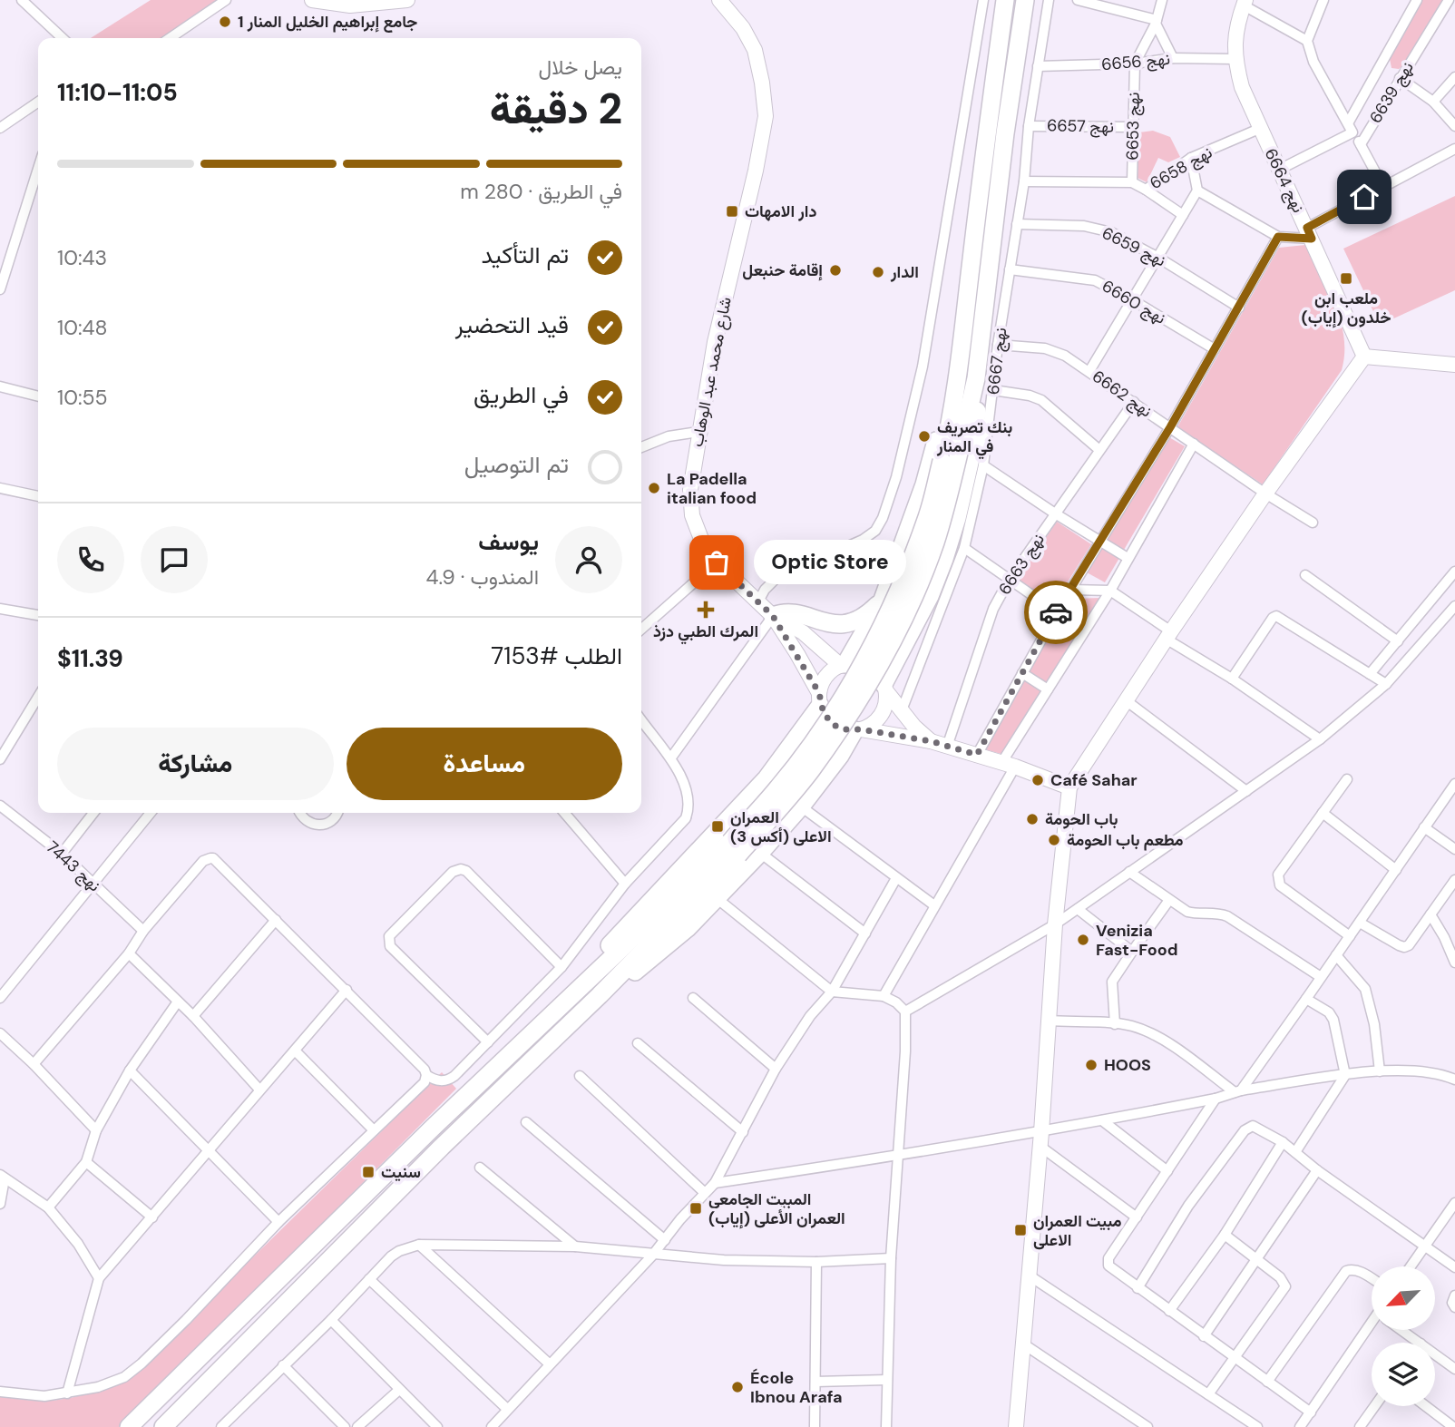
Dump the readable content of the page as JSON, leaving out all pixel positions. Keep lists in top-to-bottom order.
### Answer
{
  "streets": {
    "street": [
      "نهج 6656",
      "نهج 6639",
      "نهج 6657",
      "نهج 6653",
      "نهج 6658",
      "نهج 6664",
      "نهج 6659",
      "نهج 6660",
      "نهج 6667",
      "شارع محمد عبد الوهاب",
      "نهج 6662",
      "نهج 6663",
      "نهج 7443"
    ]
  },
  "crossings": [
    ["نهج 6656", "نهج 6653"],
    ["نهج 6656", "نهج 6664"],
    ["نهج 6656", "نهج 6667"],
    ["نهج 6657", "نهج 6653"],
    ["نهج 6657", "نهج 6667"],
    ["نهج 6653", "نهج 6658"],
    ["نهج 6658", "نهج 6664"],
    ["نهج 6658", "نهج 6667"],
    ["نهج 6659", "نهج 6667"],
    ["نهج 6660", "نهج 6667"],
    ["نهج 6667", "نهج 6662"],
    ["نهج 6662", "نهج 6663"]
  ],
  "places": {
    "other": [
      "جامع إبراهيم الخليل المنار 1",
      "إقامة حنبعل",
      "الدار",
      "بنك تصريف في المنار",
      "La Padella italian food",
      "Optic Store",
      "Café Sahar",
      "باب الحومة",
      "مطعم باب الحومة",
      "Venizia Fast-Food",
      "HOOS",
      "École Ibnou Arafa"
    ],
    "transit": [
      "دار الامهات",
      "ملعب ابن خلدون (إياب)",
      "العمران الاعلى (أكس 3)",
      "سنيت",
      "المبيت الجامعي العمران الأعلى (إياب)",
      "مبيت العمران الاعلى"
    ],
    "health": ["المرك الطبي دزذ"]
  },
  "north": "bottom left",
  "page": {
    "heading": ["2 دقيقة", "يصل خلال", "11:05–11:10"],
    "panel": [
      "يوسف",
      "المندوب · 4.9",
      "الطلب #7153",
      "$11.39"
    ],
    "bar": "في الطريق · 280 m",
    "list": [
      ["تم التأكيد", "10:43"],
      ["قيد التحضير", "10:48"],
      ["في الطريق", "10:55"],
      "تم التوصيل"
    ],
    "bubble": "Optic Store",
    "buttons": ["مساعدة", "مشاركة"]
  }
}
